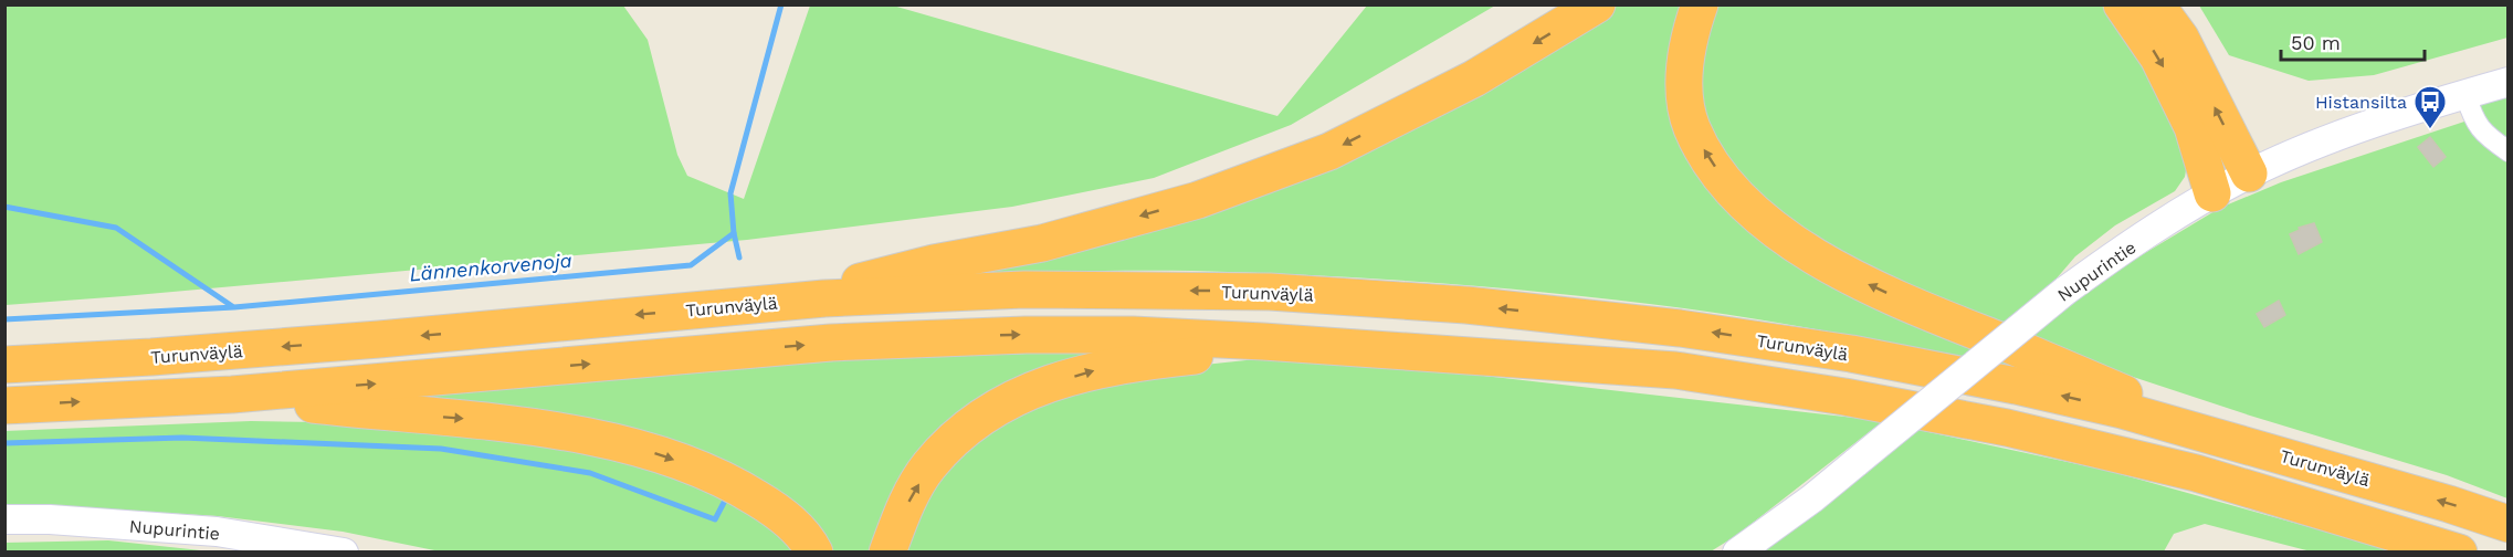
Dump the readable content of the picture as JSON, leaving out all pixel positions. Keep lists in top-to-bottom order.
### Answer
{
  "streets": {
    "highway": ["Turunväylä"],
    "main road": ["Nupurintie"]
  },
  "water": ["Lännenkorvenoja"],
  "places": {
    "bus stop": ["Histansilta"]
  },
  "scale_bar": "50 m"
}
